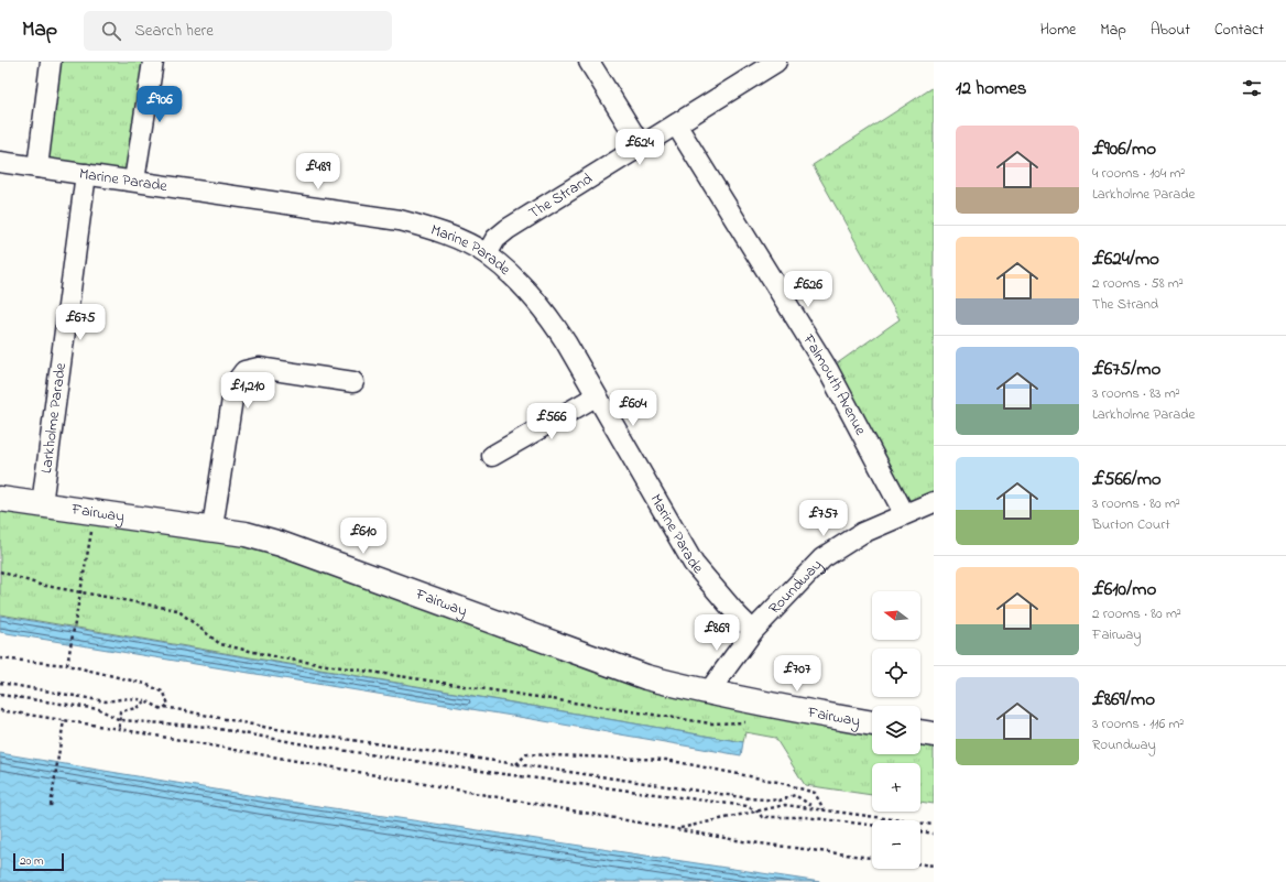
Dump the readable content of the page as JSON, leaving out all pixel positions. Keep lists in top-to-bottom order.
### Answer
{
  "streets": {
    "street": [
      "Marine Parade",
      "The Strand",
      "Falmouth Avenue",
      "Larkholme Parade",
      "Fairway",
      "Roundway"
    ]
  },
  "crossings": [
    ["Marine Parade", "The Strand"],
    ["Marine Parade", "Larkholme Parade"],
    ["Marine Parade", "Roundway"],
    ["The Strand", "Falmouth Avenue"],
    ["Falmouth Avenue", "Roundway"],
    ["Larkholme Parade", "Fairway"],
    ["Fairway", "Roundway"]
  ],
  "scale_bar": "20 m",
  "north": "left",
  "page": {
    "header": "Map",
    "search": "Search here",
    "nav": [
      "Home",
      "Map",
      "About",
      "Contact"
    ],
    "heading": "12 homes",
    "price": [
      "£906",
      "£624",
      "£489",
      "£626",
      "£675",
      "£1,210",
      "£604",
      "£566",
      "£757",
      "£610",
      "£869",
      "£707"
    ],
    "list": [
      {
        "name": "£906/mo",
        "note": "4 rooms · 104 m² · Larkholme Parade"
      },
      {
        "name": "£624/mo",
        "note": "2 rooms · 58 m² · The Strand"
      },
      {
        "name": "£675/mo",
        "note": "3 rooms · 83 m² · Larkholme Parade"
      },
      {
        "name": "£566/mo",
        "note": "3 rooms · 80 m² · Burton Court"
      },
      {
        "name": "£610/mo",
        "note": "2 rooms · 80 m² · Fairway"
      },
      {
        "name": "£869/mo",
        "note": "3 rooms · 116 m² · Roundway"
      }
    ],
    "map_buttons": ["+", "−"],
    "scale": "20 m"
  }
}
